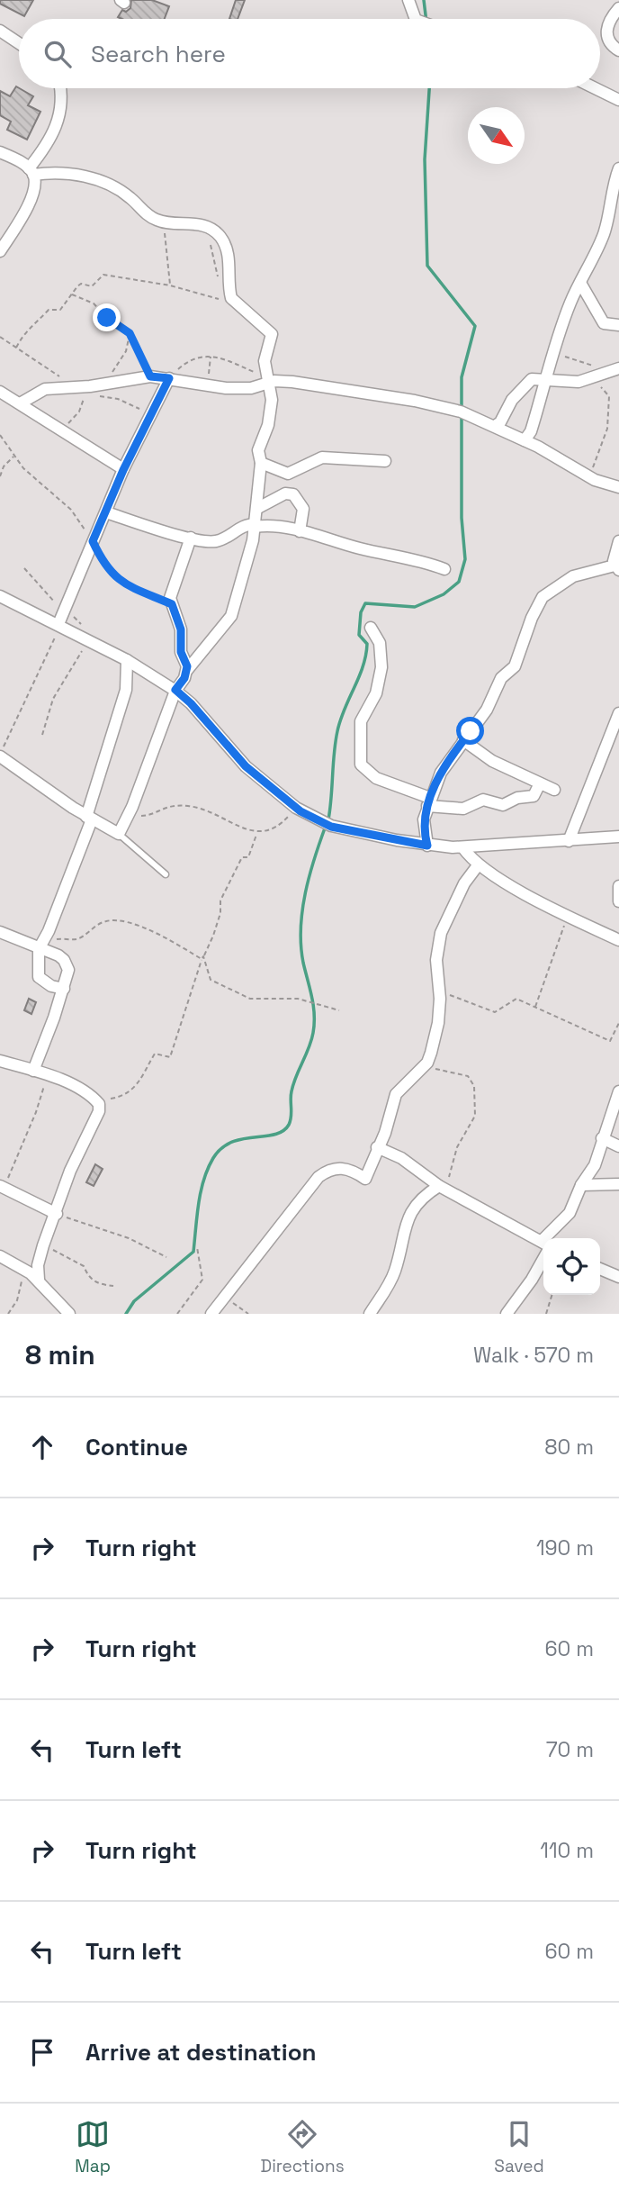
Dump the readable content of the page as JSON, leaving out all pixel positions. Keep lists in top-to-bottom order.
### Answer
{
  "north": "bottom right",
  "page": {
    "search": "Search here",
    "heading": ["8 min", "Walk · 570 m"],
    "list": [
      ["Continue", "80 m"],
      ["Turn right", "190 m"],
      ["Turn right", "60 m"],
      ["Turn left", "70 m"],
      ["Turn right", "110 m"],
      ["Turn left", "60 m"],
      "Arrive at destination"
    ],
    "nav": ["Map", "Directions", "Saved"]
  }
}
